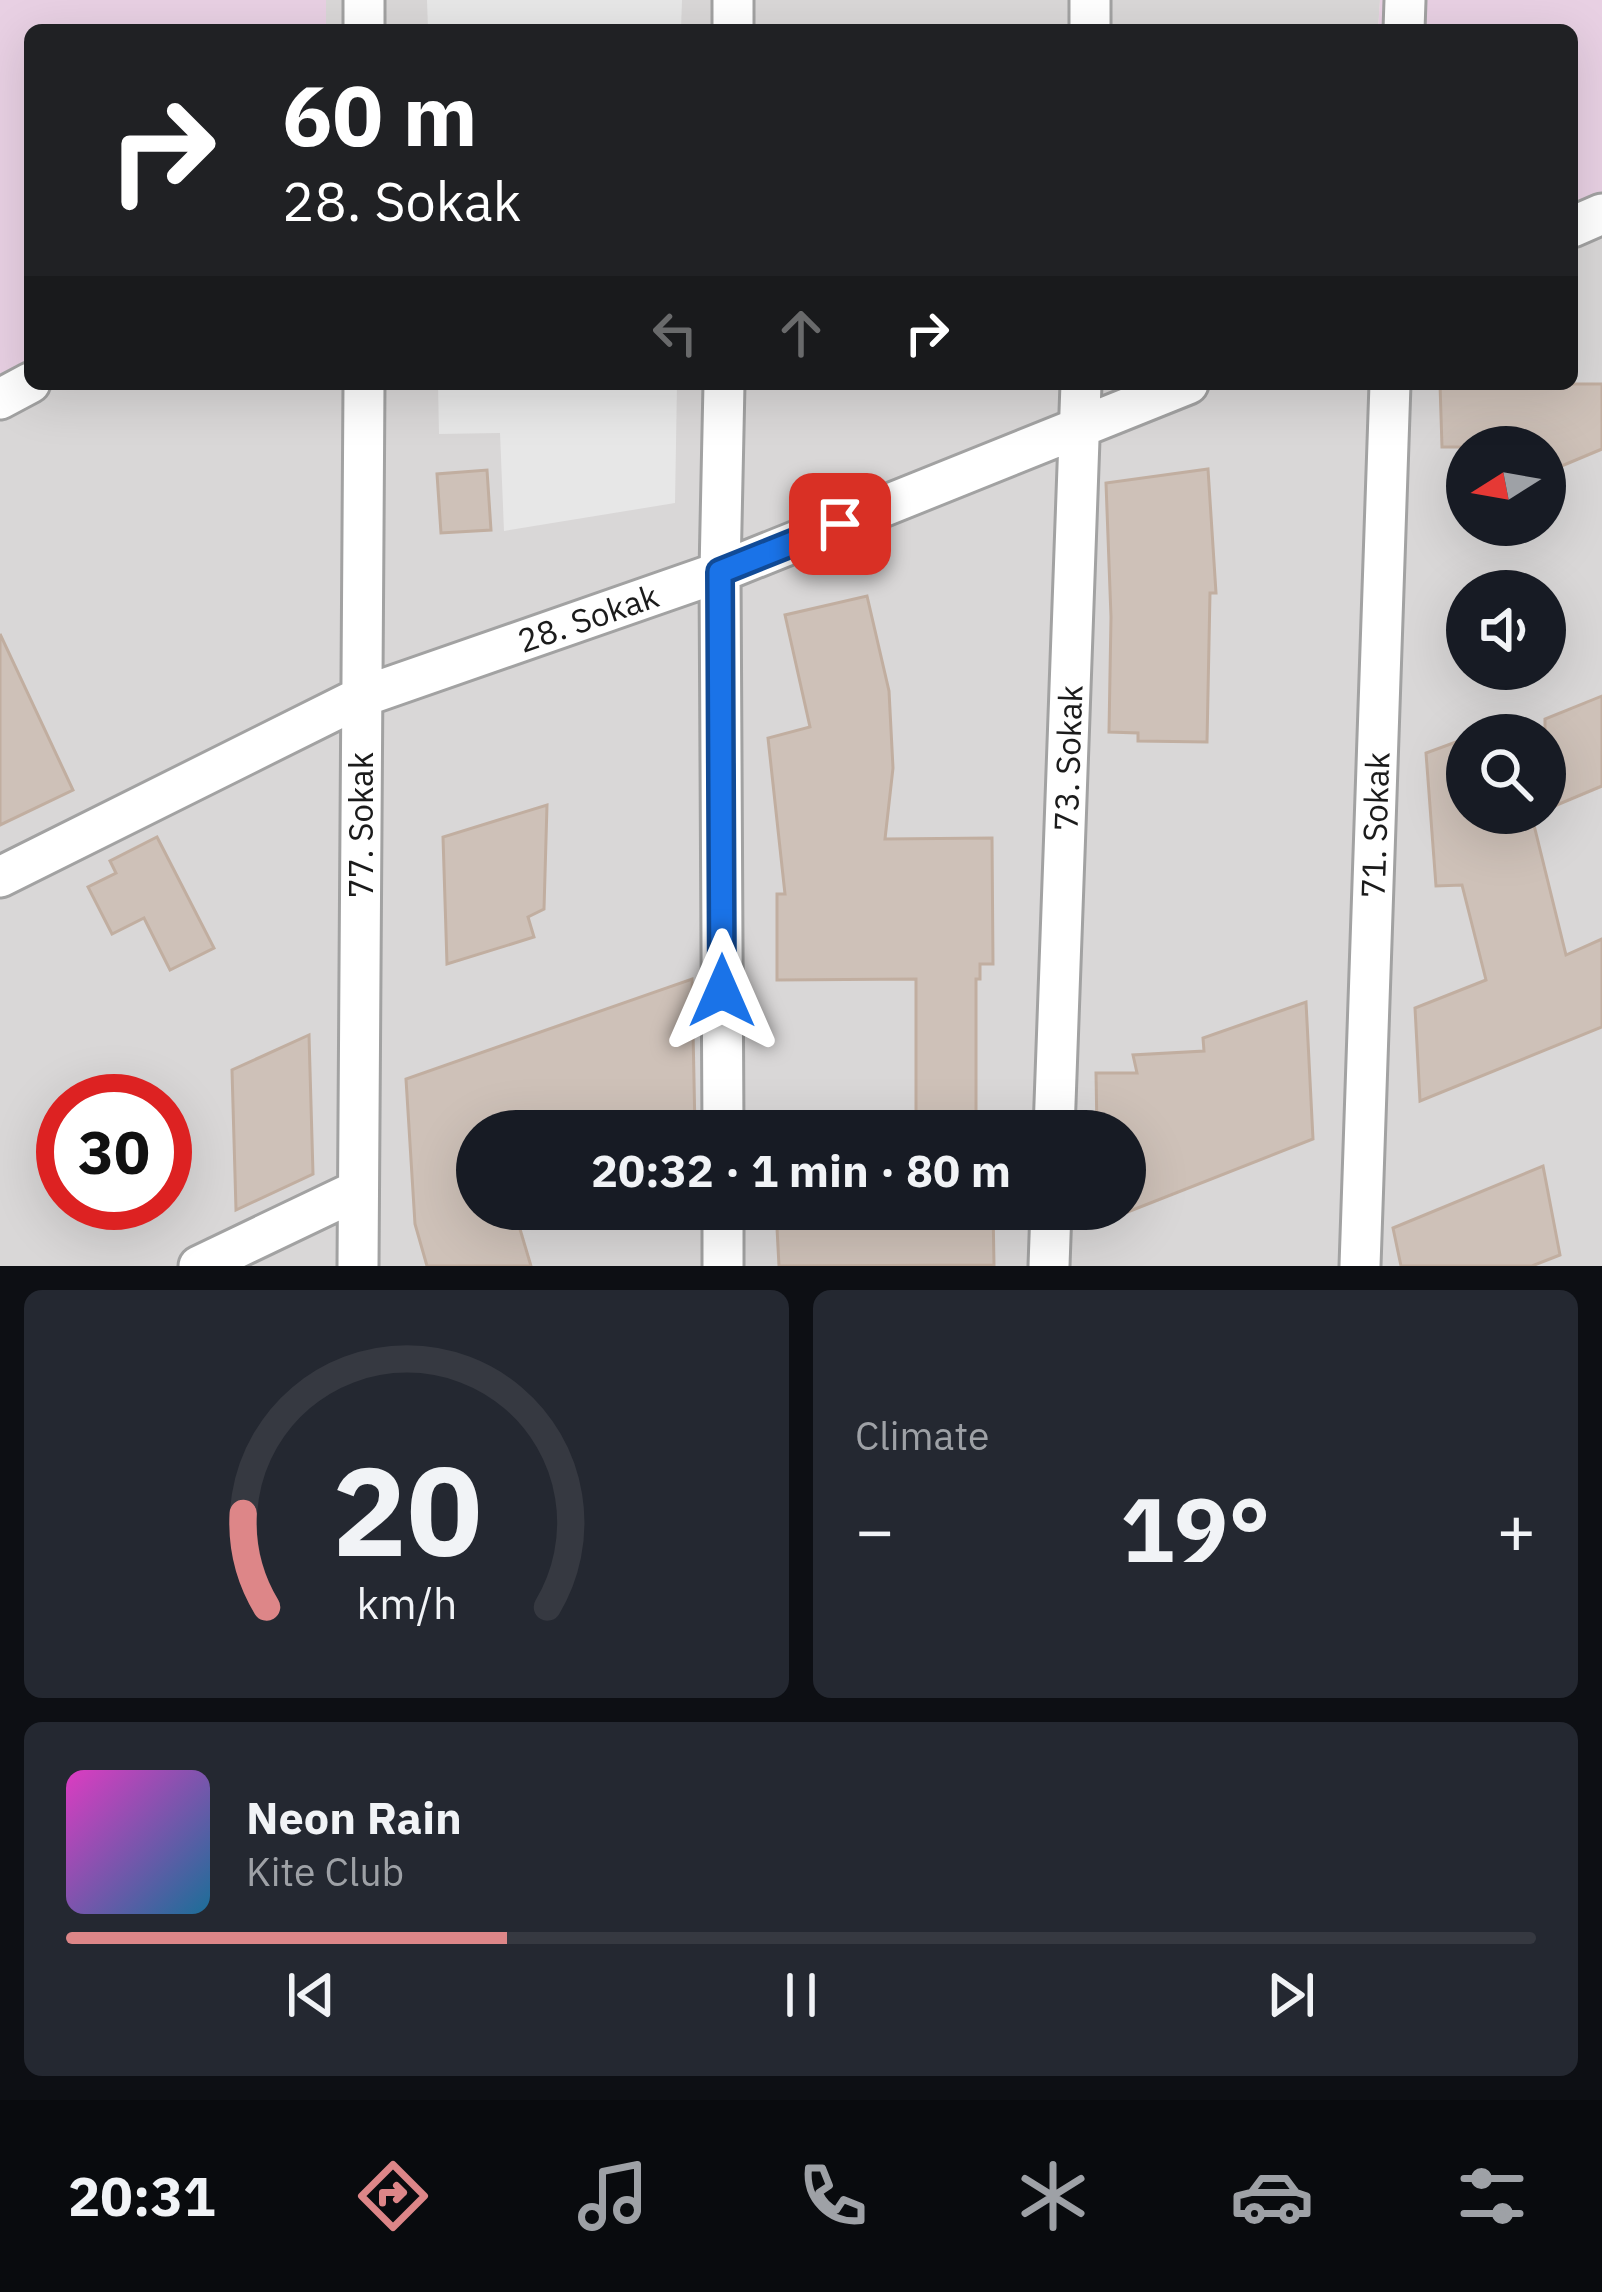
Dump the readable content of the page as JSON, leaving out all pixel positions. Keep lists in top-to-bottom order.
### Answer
{
  "streets": {
    "street": [
      "28. Sokak",
      "73. Sokak",
      "77. Sokak",
      "71. Sokak"
    ]
  },
  "crossings": [
    ["28. Sokak", "73. Sokak"],
    ["28. Sokak", "77. Sokak"]
  ],
  "north": "left",
  "page": {
    "turn": ["60 m", "28. Sokak"],
    "limit": "30",
    "trip": "20:32 · 1 min · 80 m",
    "tile": "Climate",
    "heat": ["−", "19°", "+"],
    "song": ["Neon Rain", "Kite Club"],
    "tabs": "20:31",
    "gauge": ["20", "km/h"]
  }
}
